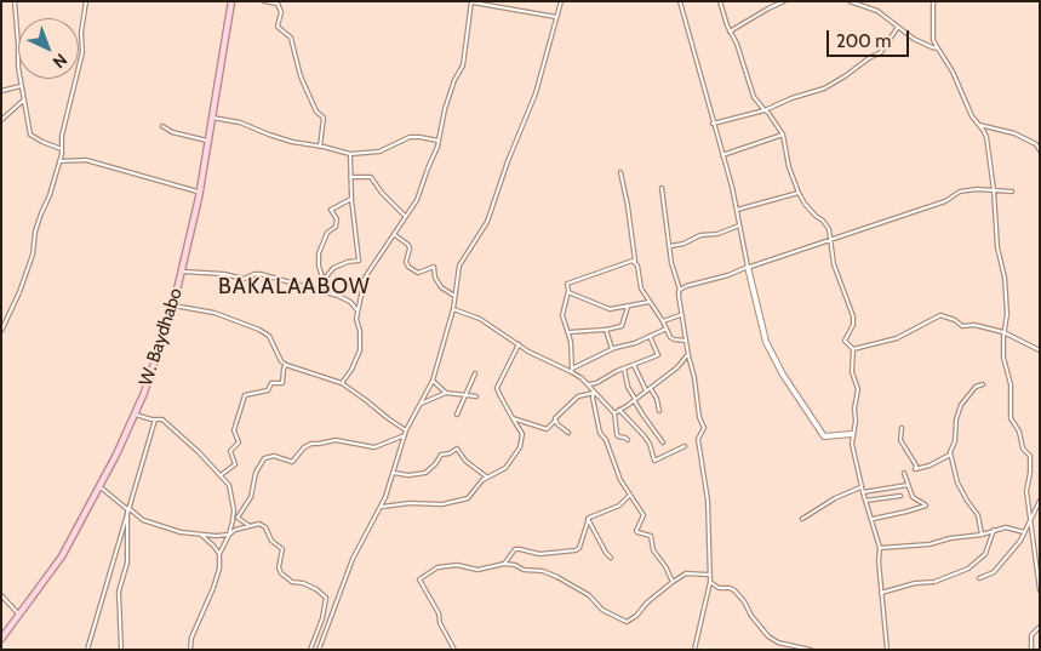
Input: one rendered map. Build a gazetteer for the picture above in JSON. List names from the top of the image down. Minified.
{"streets":{"main road":["W. Baydhabo"]},"districts":["BAKALAABOW"],"scale_bar":"200 m","north":"bottom right"}
